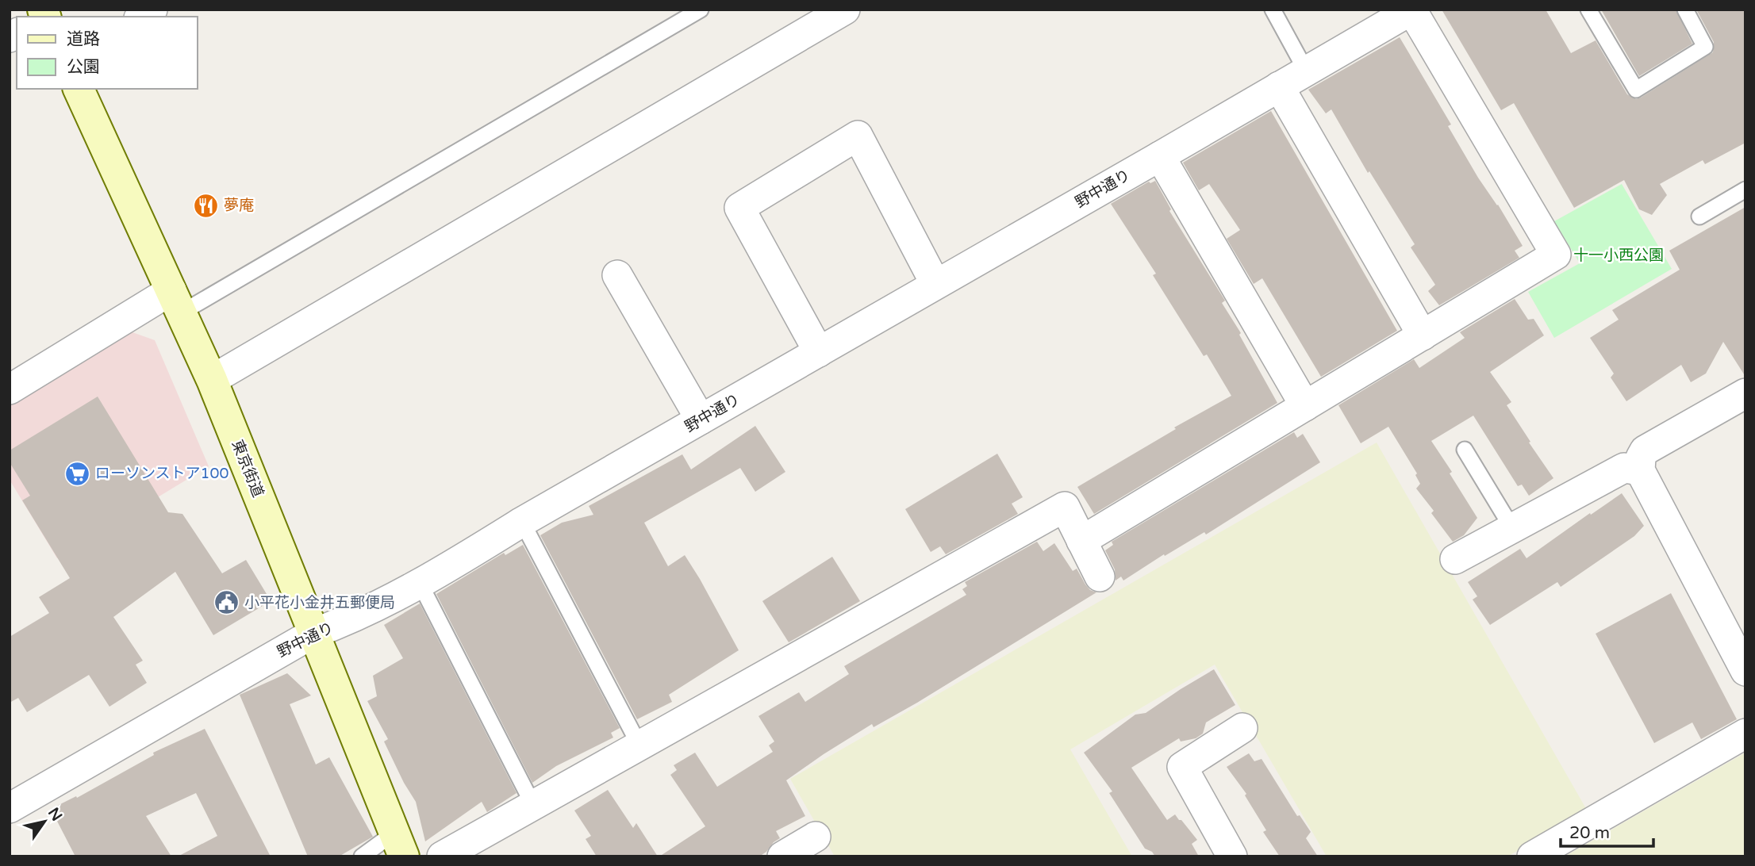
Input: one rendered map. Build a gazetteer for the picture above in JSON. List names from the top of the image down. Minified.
{"streets":{"main road":["東京街道"],"street":["野中通り"]},"crossings":[["野中通り","東京街道"]],"parks":["十一小西公園"],"places":{"restaurant":["夢庵"],"supermarket":["ローソンストア100"],"public building":["小平花小金井五郵便局"]},"legend":["道路","公園"],"scale_bar":"20 m","north":"top right"}
